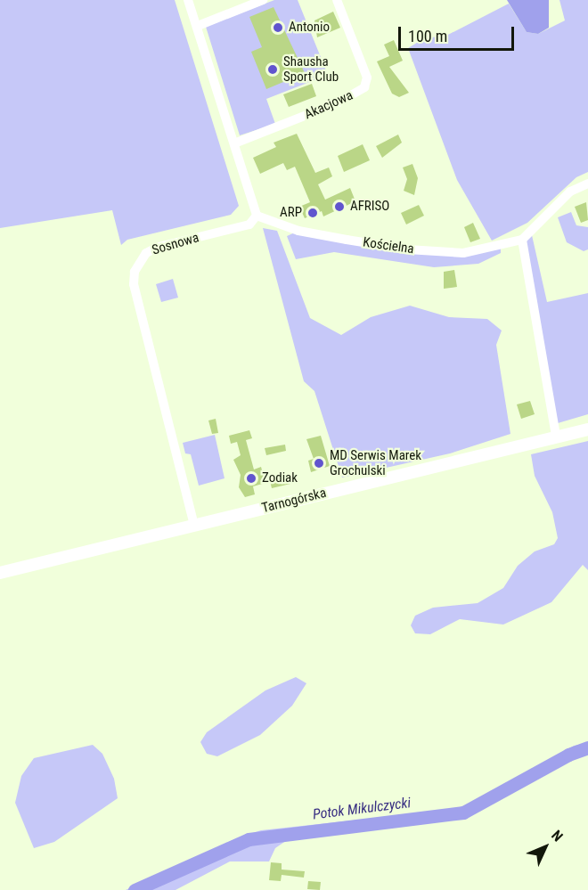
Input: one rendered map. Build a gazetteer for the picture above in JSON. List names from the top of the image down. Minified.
{"streets":{"main road":["Tarnogórska"],"street":["Akacjowa","Sosnowa","Kościelna"]},"crossings":[["Sosnowa","Kościelna"],["Sosnowa","Tarnogórska"]],"water":["Potok Mikulczycki"],"places":["Antonio","Shausha Sport Club","AFRISO","ARP","MD Serwis Marek Grochulski","Zodiak"],"scale_bar":"100 m","north":"top right"}
